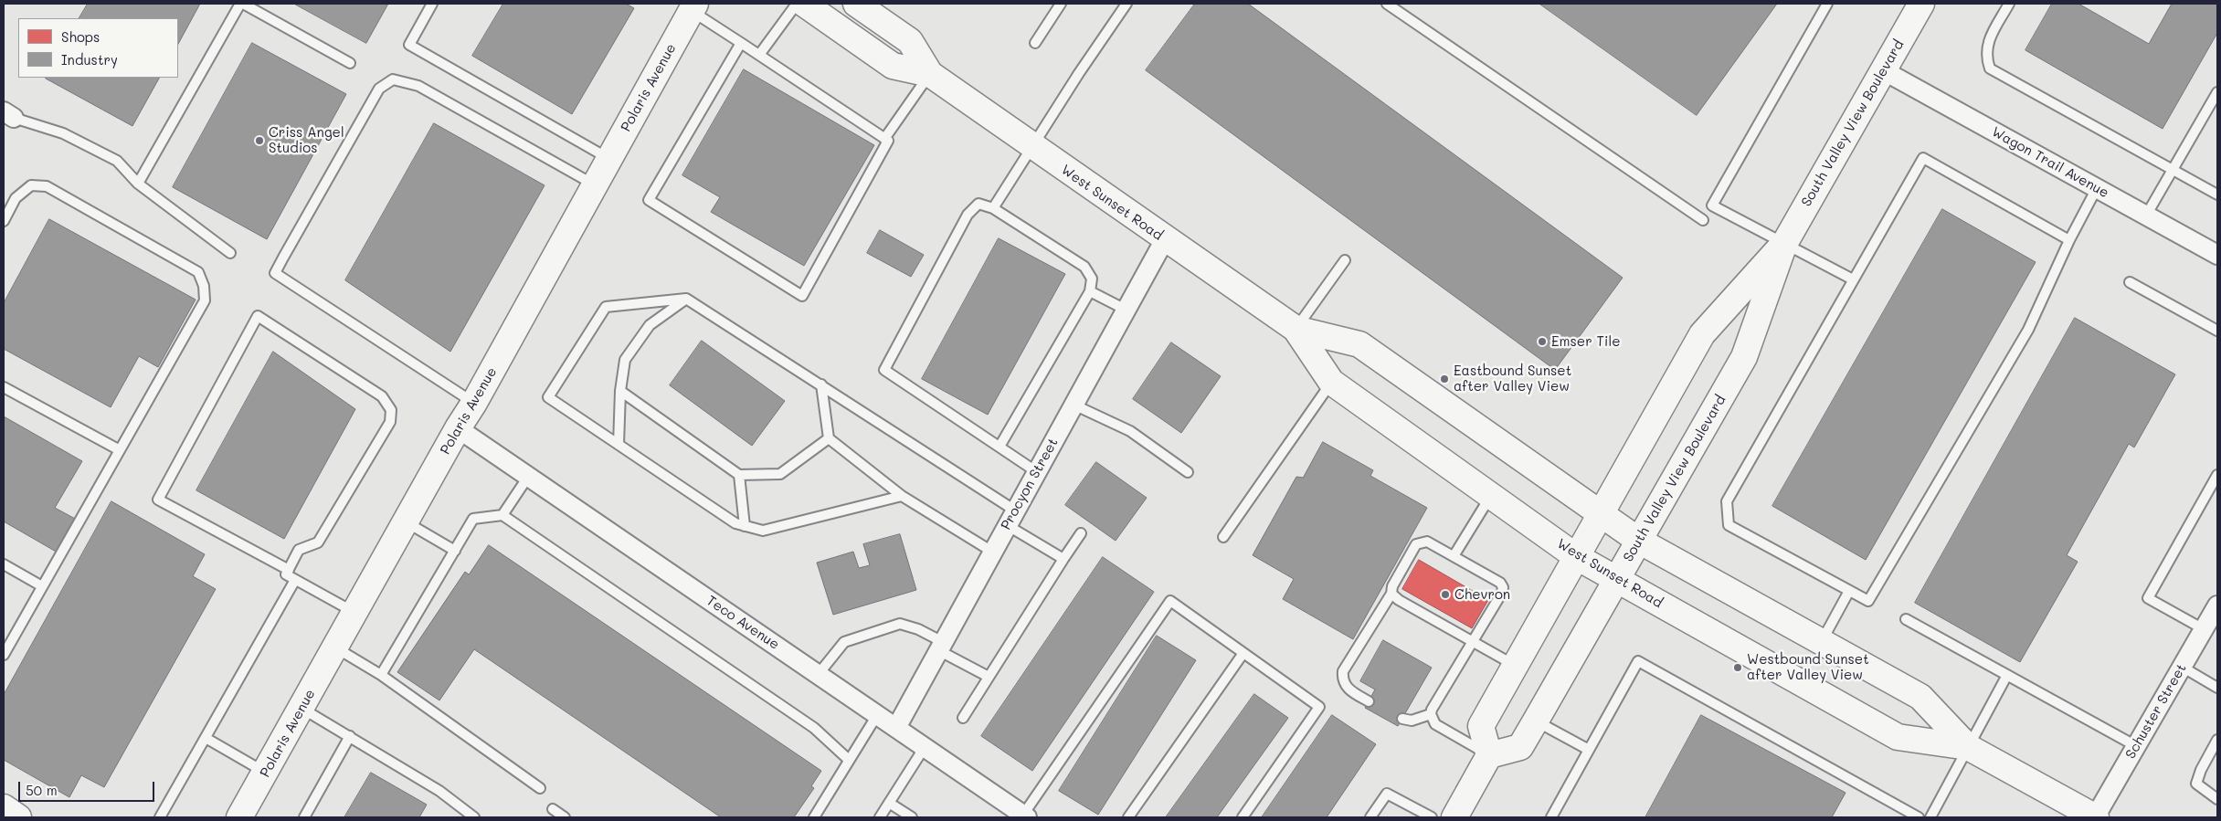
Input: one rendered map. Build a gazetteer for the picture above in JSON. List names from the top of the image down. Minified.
{"streets":{"main road":["Polaris Avenue","South Valley View Boulevard","West Sunset Road"],"street":["Wagon Trail Avenue","Procyon Street","Teco Avenue","Schuster Street"]},"crossings":[["Polaris Avenue","Teco Avenue"],["South Valley View Boulevard","Wagon Trail Avenue"],["South Valley View Boulevard","West Sunset Road"],["West Sunset Road","Procyon Street"],["West Sunset Road","Schuster Street"],["Procyon Street","Teco Avenue"]],"places":["Criss Angel Studios","Emser Tile","Eastbound Sunset after Valley View","Chevron","Westbound Sunset after Valley View"],"legend":["Shops","Industry"],"scale_bar":"50 m"}
